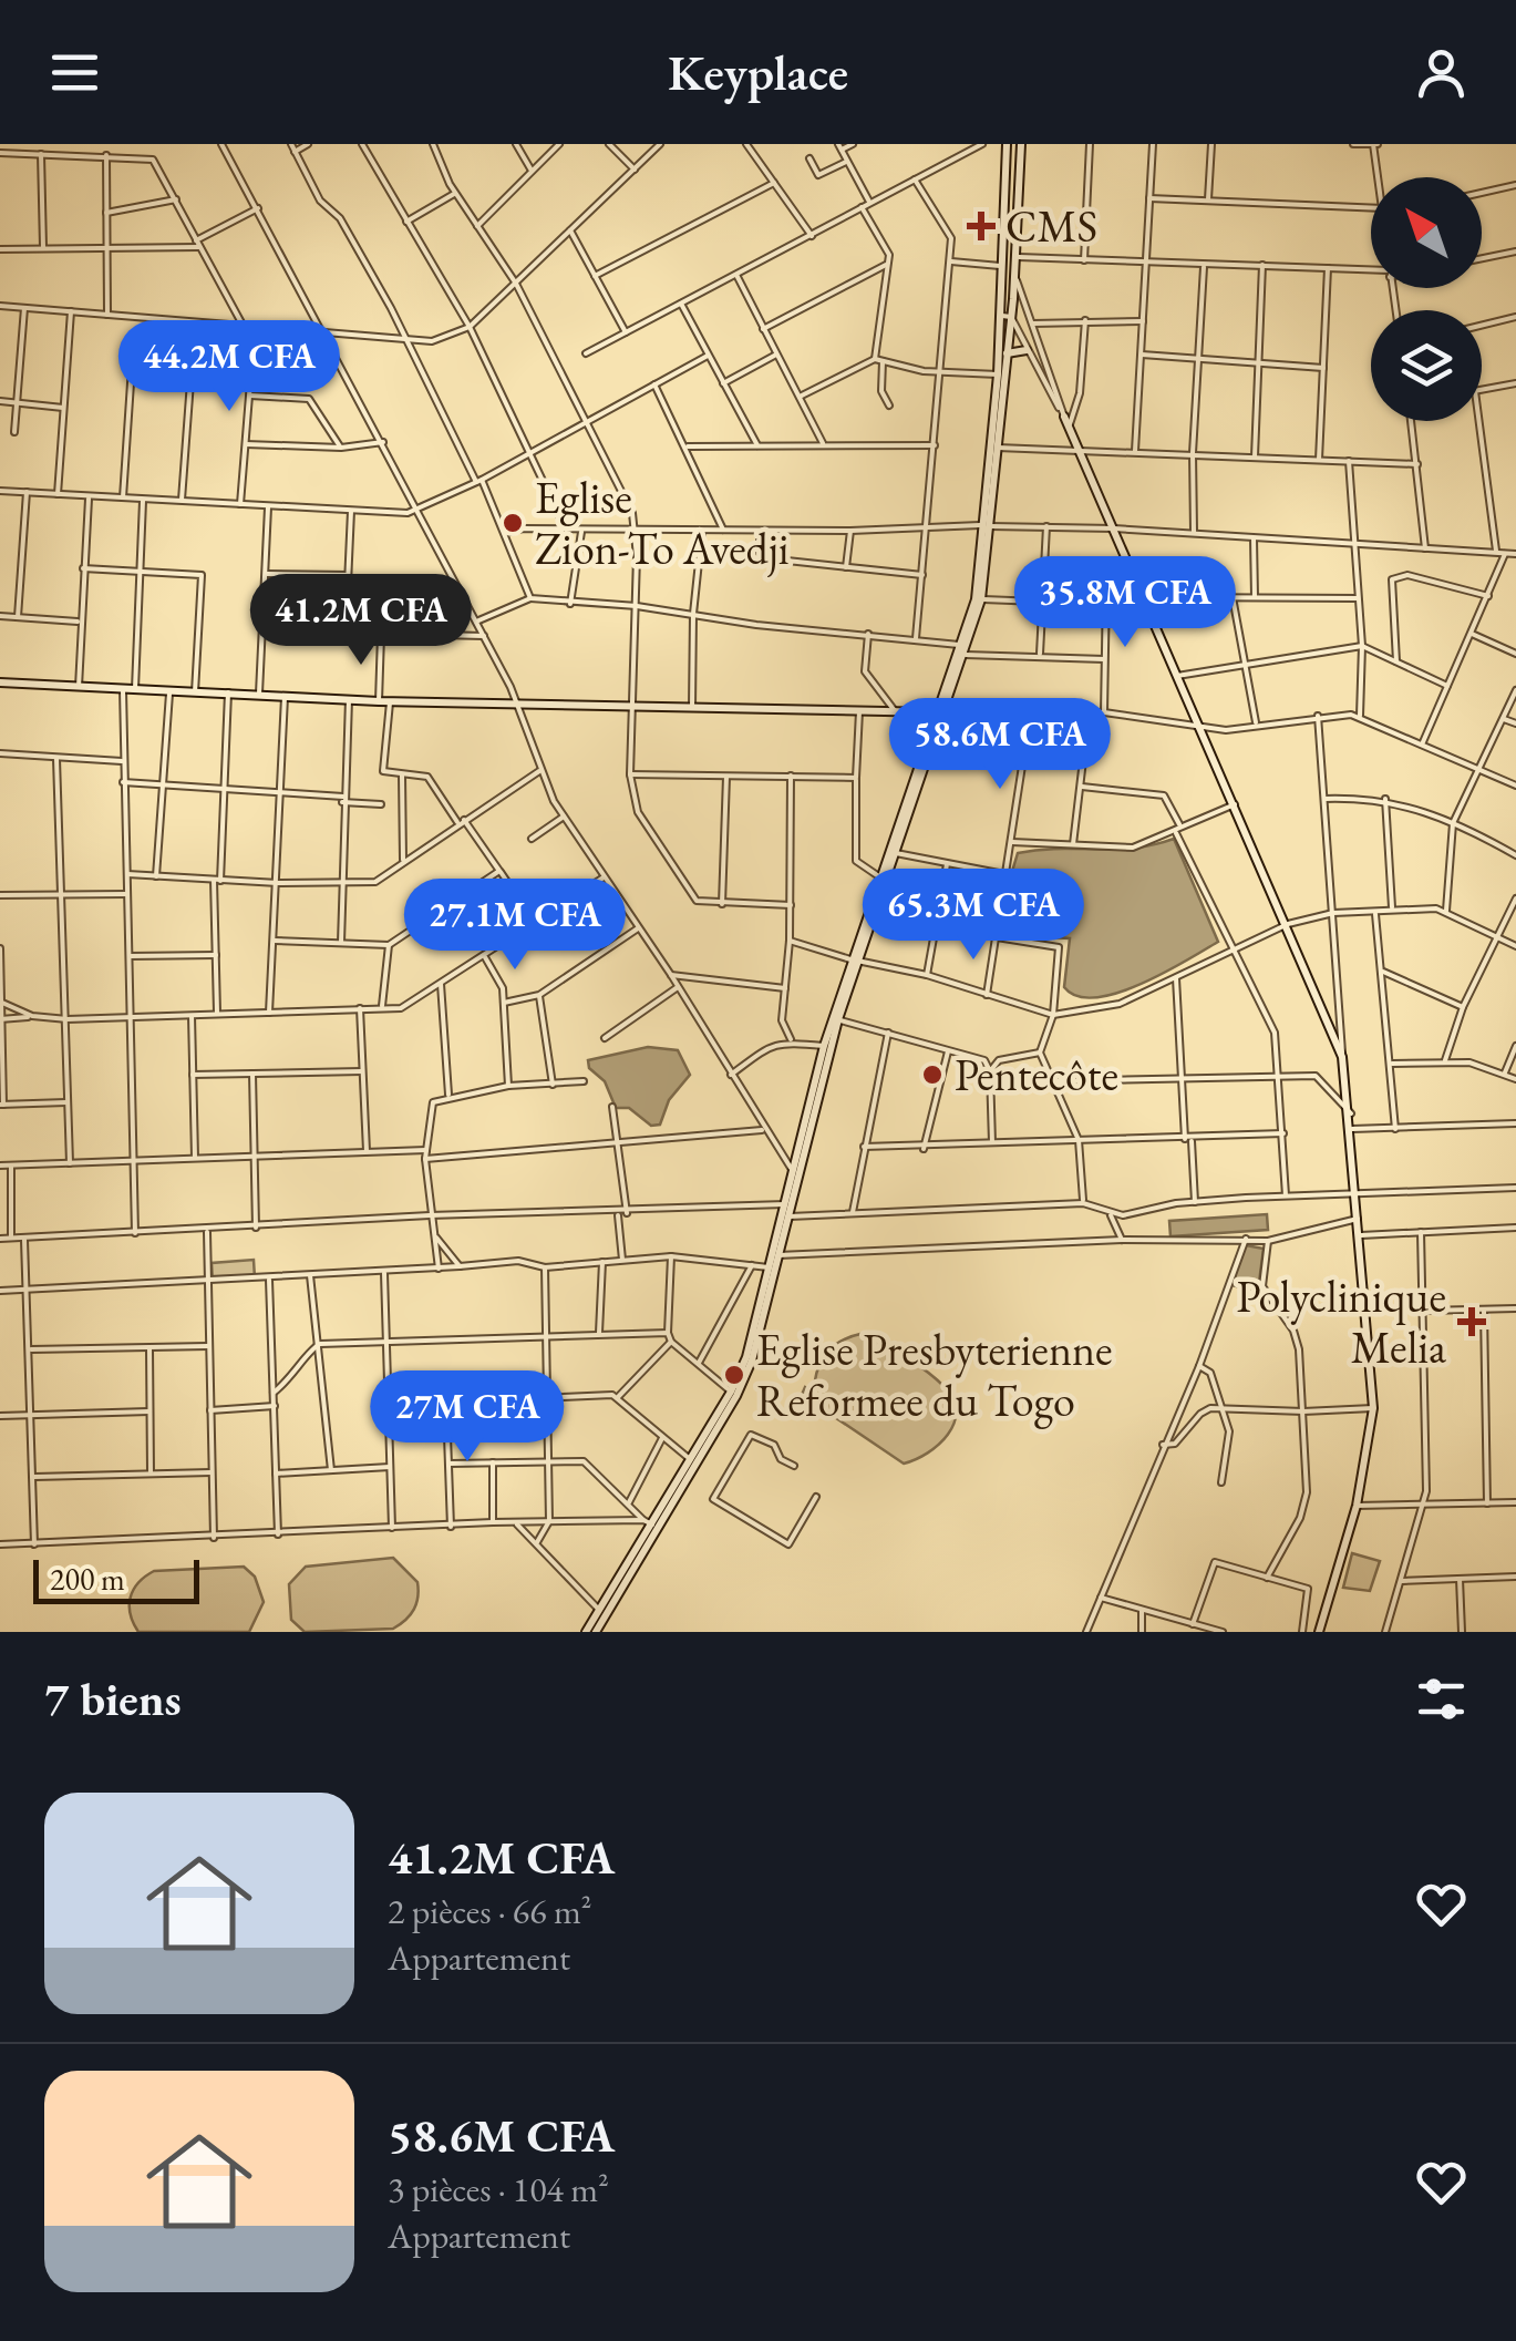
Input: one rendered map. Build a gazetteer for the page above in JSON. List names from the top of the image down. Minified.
{"places":{"health":["CMS","Polyclinique Melia"],"other":["Eglise Zion-To Avedji","Pentecôte","Eglise Presbyterienne Reformee du Togo"]},"scale_bar":"200 m","north":"top left","page":{"header":"Keyplace","price":["44.2M CFA","35.8M CFA","41.2M CFA","58.6M CFA","65.3M CFA","27.1M CFA","27M CFA"],"scale":"200 m","heading":"7 biens","list":[{"name":"41.2M CFA","note":"2 pièces · 66 m² · Appartement"},{"name":"58.6M CFA","note":"3 pièces · 104 m² · Appartement"}]}}
